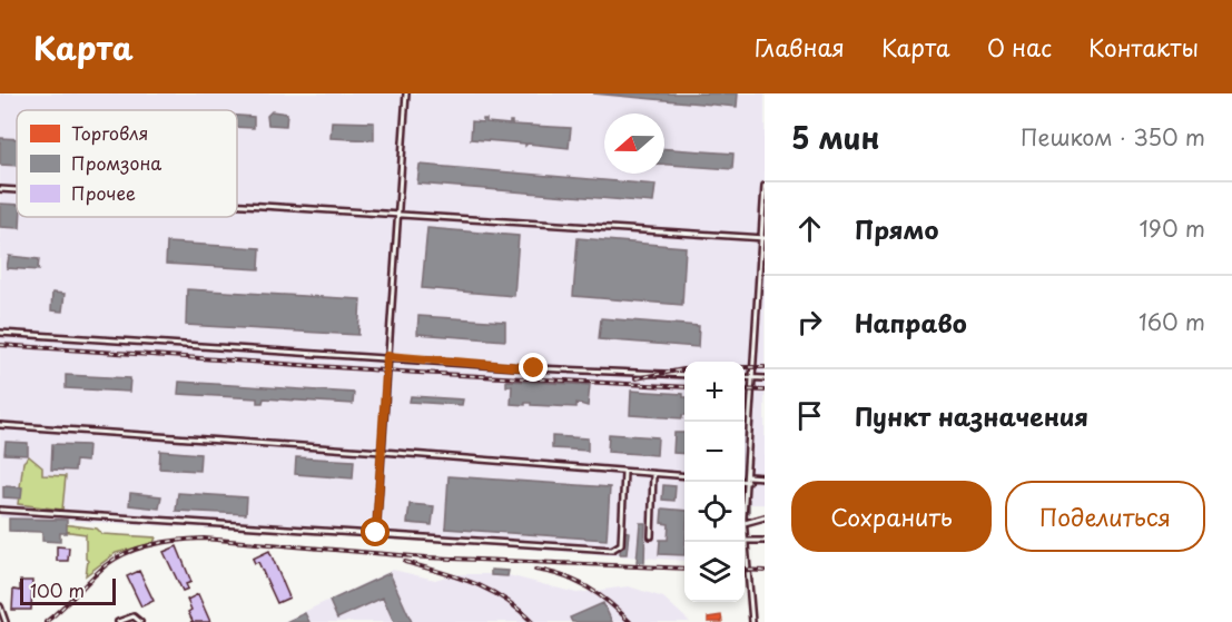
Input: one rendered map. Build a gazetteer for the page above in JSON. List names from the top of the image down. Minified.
{"legend":["Торговля","Промзона","Прочее"],"scale_bar":"100 m","north":"left","page":{"header":"Карта","nav":["Главная","Карта","О нас","Контакты"],"heading":["5 мин","Пешком · 350 m"],"list":[["Прямо","190 m"],["Направо","160 m"],"Пункт назначения"],"map_buttons":["+","−"],"buttons":["Сохранить","Поделиться"],"scale":"100 m"}}
